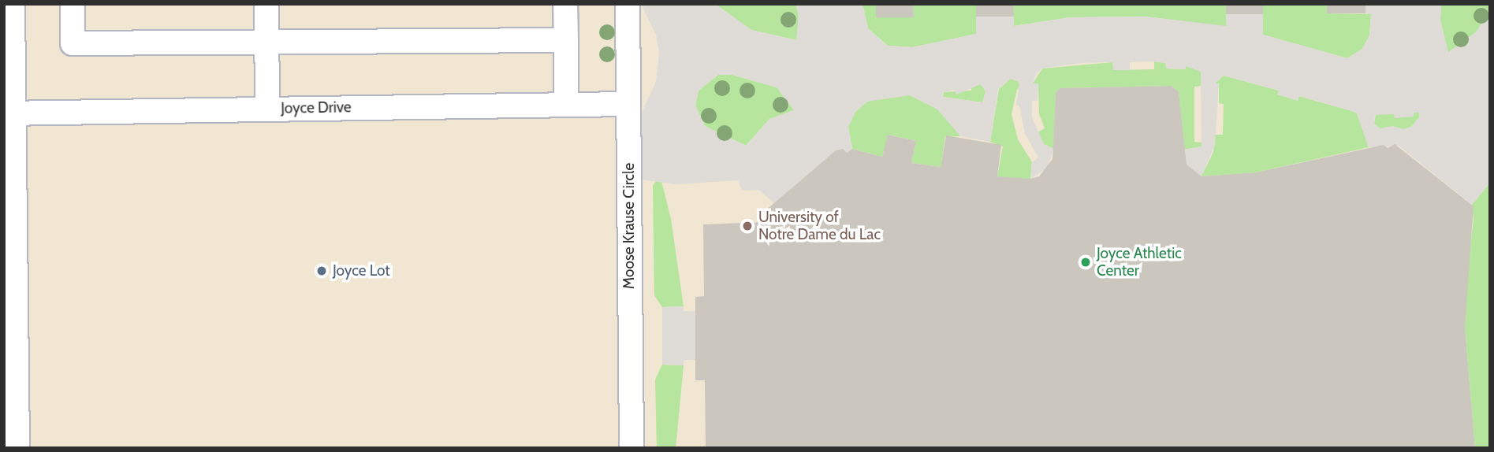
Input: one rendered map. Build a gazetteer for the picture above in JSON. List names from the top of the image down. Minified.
{"streets":{"street":["Joyce Drive","Moose Krause Circle"]},"crossings":[["Joyce Drive","Moose Krause Circle"]],"places":["University of Notre Dame du Lac","Joyce Athletic Center","Joyce Lot"]}
